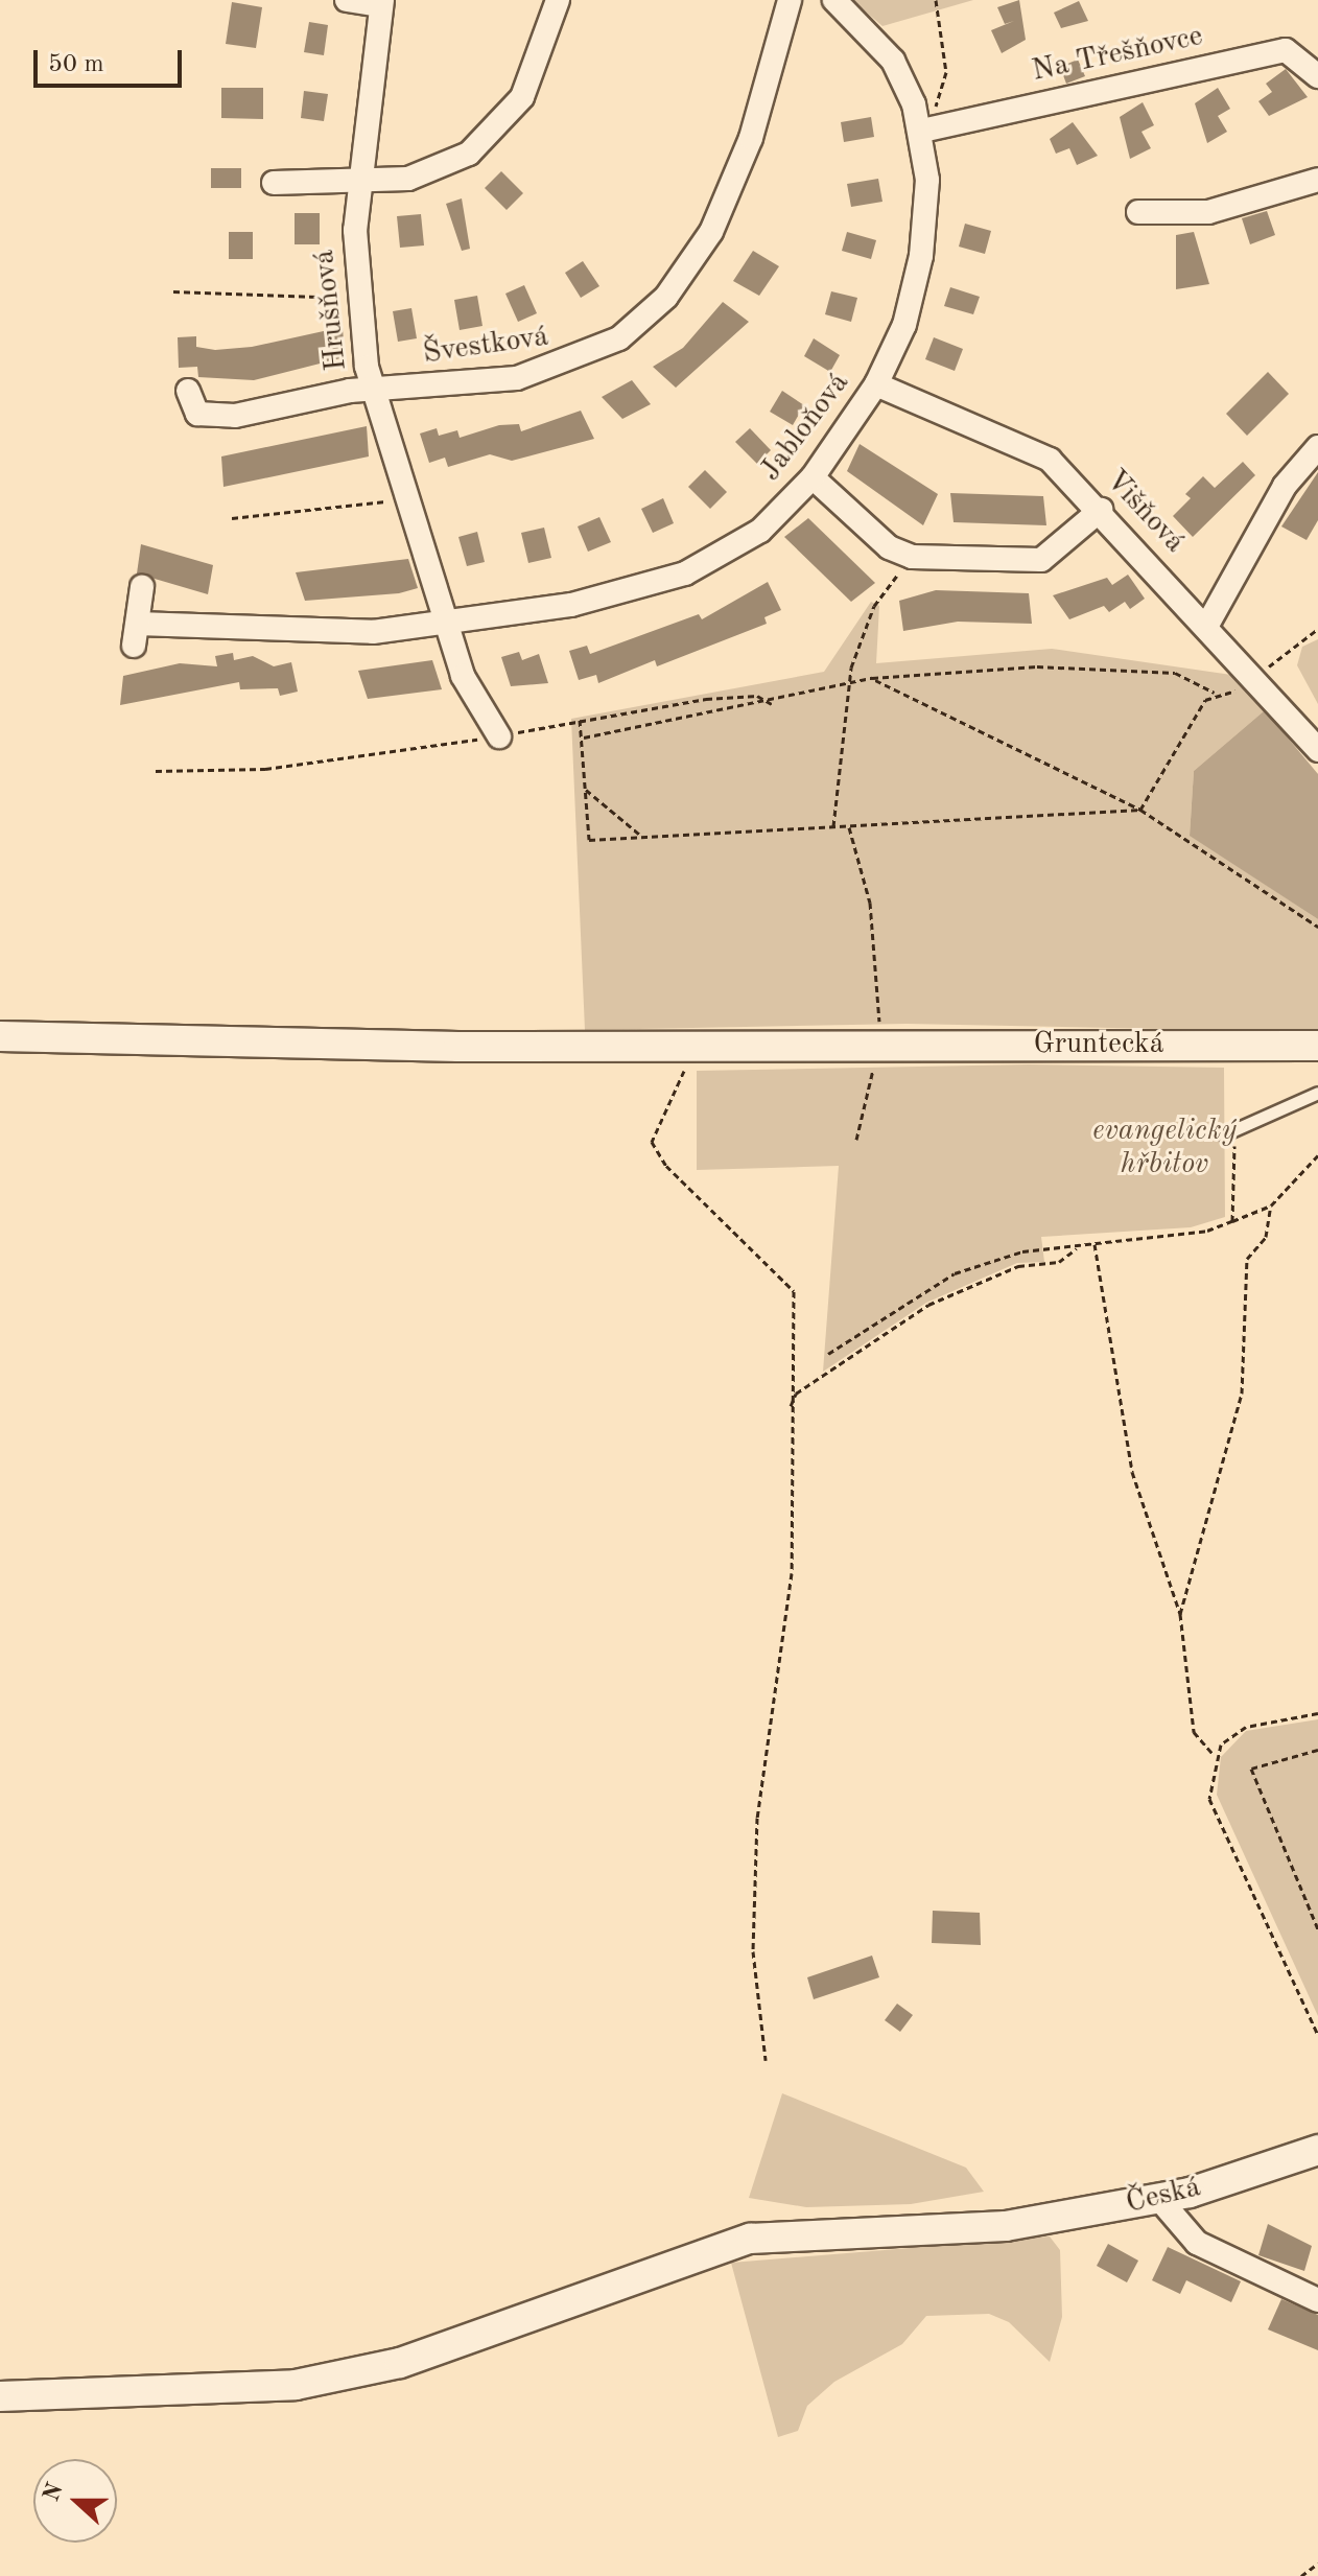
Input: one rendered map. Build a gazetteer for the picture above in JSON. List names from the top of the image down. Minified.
{"streets":{"street":["Na Třešňovce","Hrušňová","Švestková","Jabloňová","Višňová","Gruntecká","Česká"]},"crossings":[["Na Třešňovce","Jabloňová"],["Hrušňová","Švestková"],["Hrušňová","Jabloňová"],["Jabloňová","Višňová"]],"parks":["evangelický hřbitov"],"scale_bar":"50 m","north":"left"}
